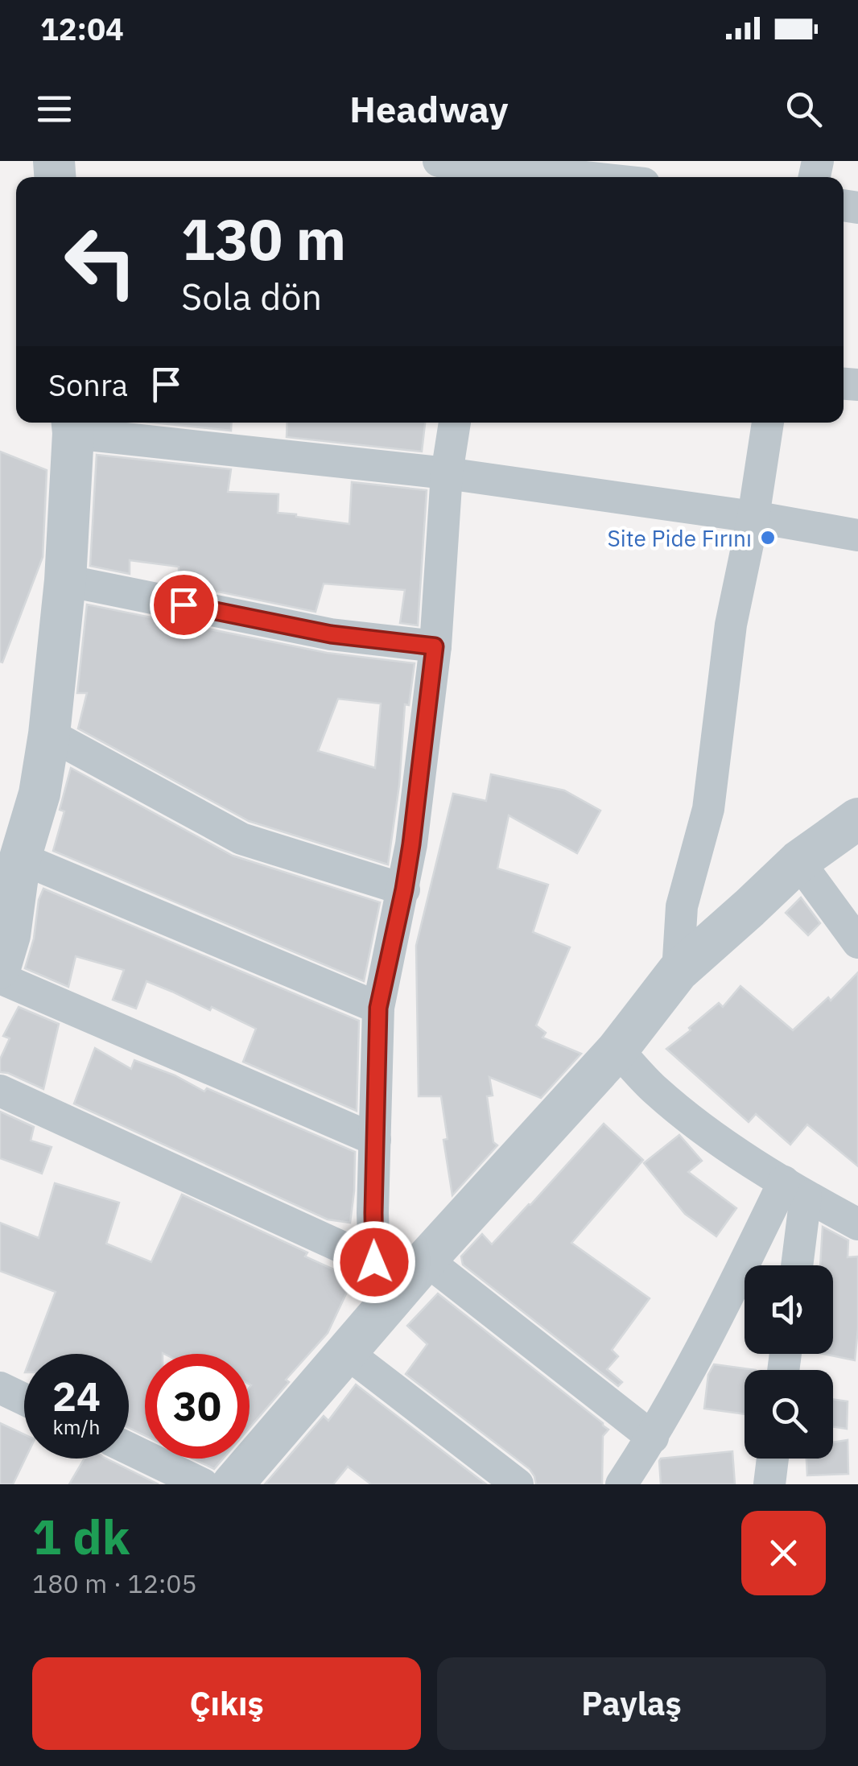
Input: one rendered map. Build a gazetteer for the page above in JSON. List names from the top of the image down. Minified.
{"places":["Site Pide Fırını"],"page":{"status":"12:04","header":"Headway","turn":["130 m","Sola dön"],"then":"Sonra","speed":"24 km/h","limit":"30","heading":["1 dk","180 m · 12:05"],"buttons":["Çıkış","Paylaş"]}}
